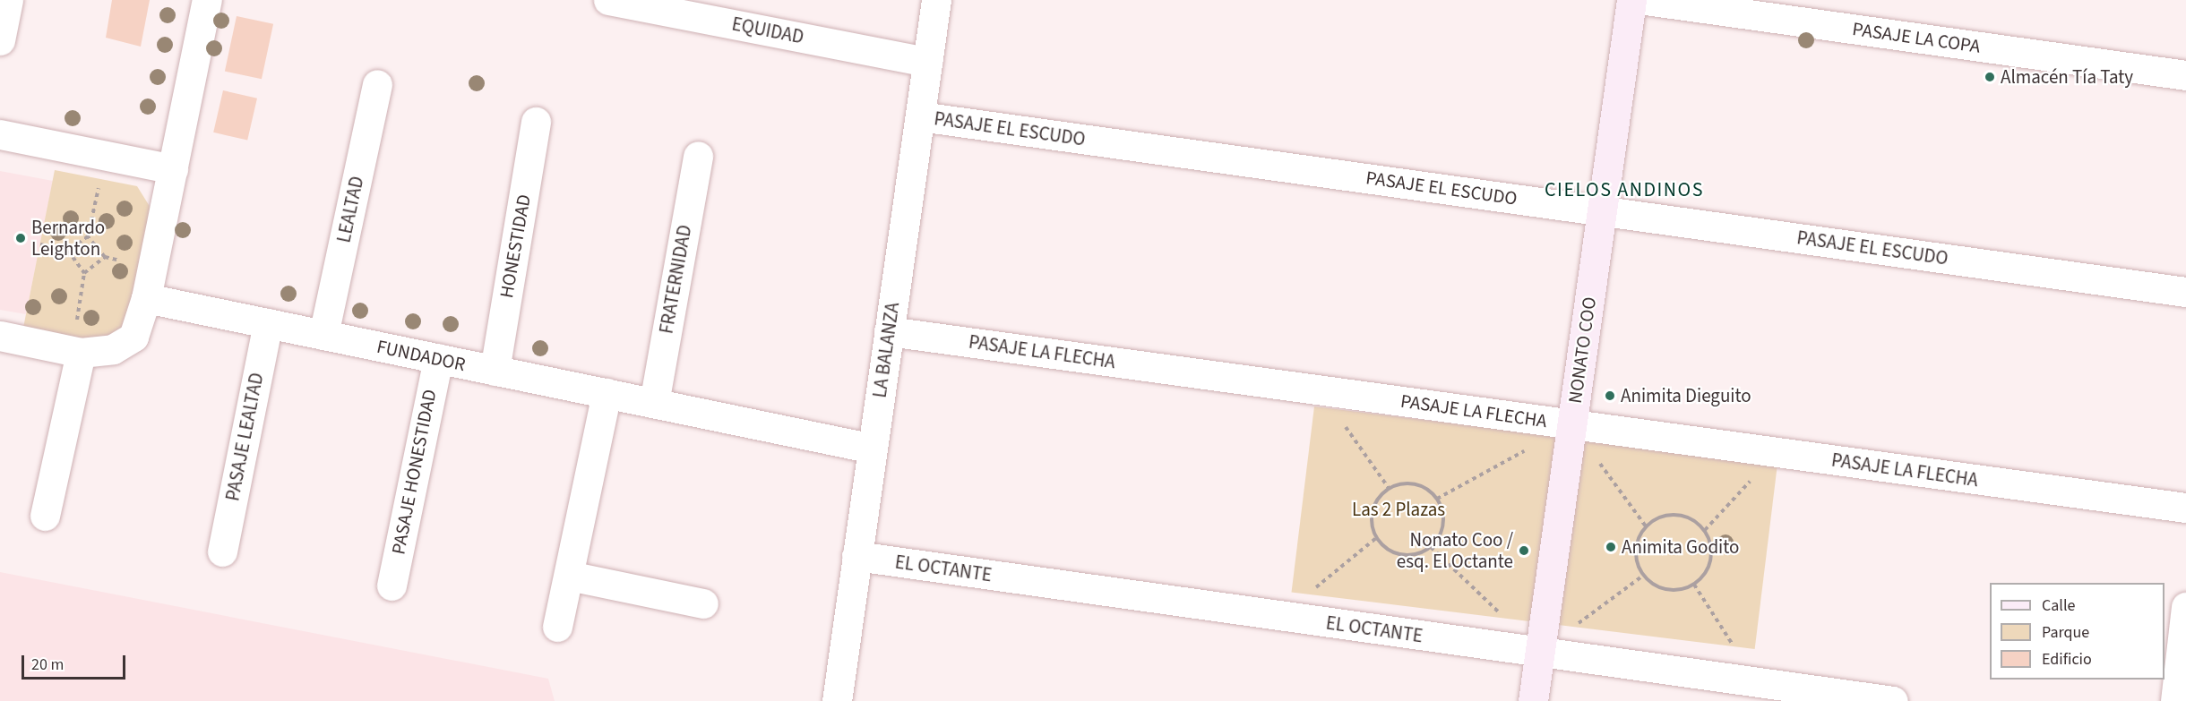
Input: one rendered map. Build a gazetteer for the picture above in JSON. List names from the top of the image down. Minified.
{"streets":{"main road":["NONATO COO"],"street":["EQUIDAD","PASAJE LA COPA","PASAJE EL ESCUDO","LEALTAD","HONESTIDAD","FRATERNIDAD","LA BALANZA","PASAJE LA FLECHA","FUNDADOR","PASAJE LEALTAD","PASAJE HONESTIDAD","EL OCTANTE"]},"crossings":[["EQUIDAD","LA BALANZA"],["PASAJE EL ESCUDO","LA BALANZA"],["PASAJE EL ESCUDO","NONATO COO"],["LEALTAD","FUNDADOR"],["HONESTIDAD","FUNDADOR"],["FRATERNIDAD","FUNDADOR"],["LA BALANZA","PASAJE LA FLECHA"],["LA BALANZA","FUNDADOR"],["LA BALANZA","EL OCTANTE"],["NONATO COO","PASAJE LA FLECHA"],["NONATO COO","EL OCTANTE"],["FUNDADOR","PASAJE LEALTAD"],["FUNDADOR","PASAJE HONESTIDAD"]],"districts":["CIELOS ANDINOS"],"parks":["Las 2 Plazas"],"places":["Almacén Tía Taty","Bernardo Leighton","Animita Dieguito","Animita Godito","Nonato Coo / esq. El Octante"],"legend":["Calle","Parque","Edificio"],"scale_bar":"20 m"}
